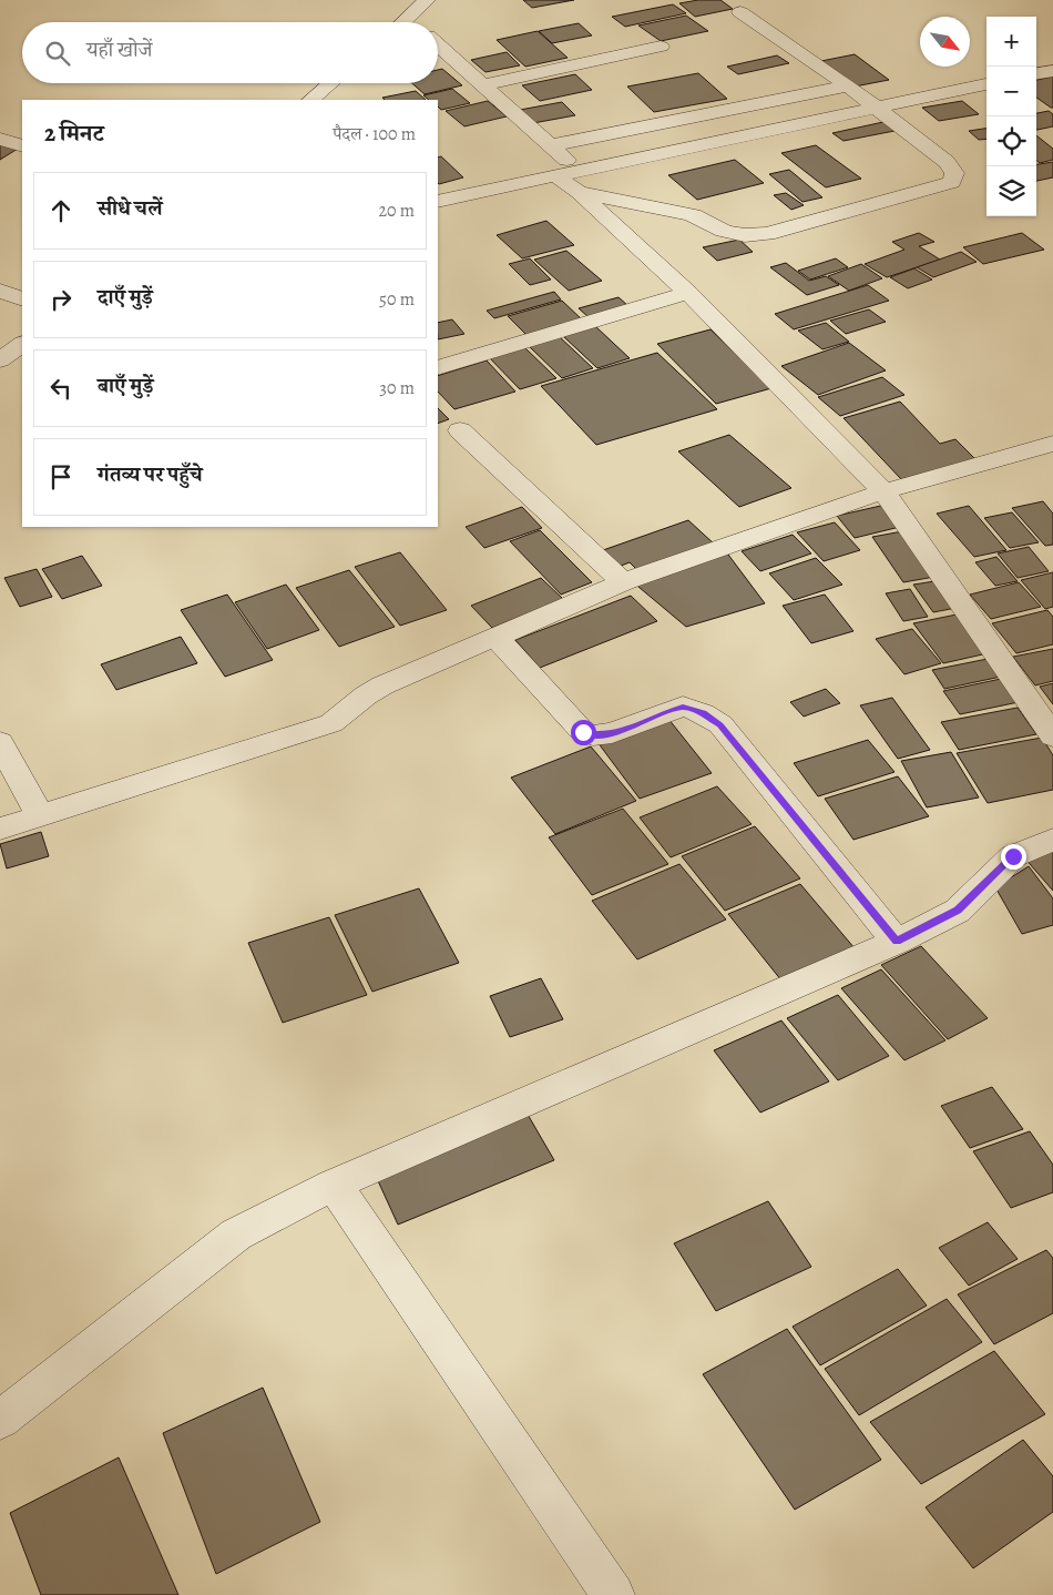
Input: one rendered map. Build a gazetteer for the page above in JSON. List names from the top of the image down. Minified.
{"north":"bottom right","page":{"map_buttons":["+","−"],"search":"यहाँ खोजें","heading":["2 मिनट","पैदल · 100 m"],"list":[["सीधे चलें","20 m"],["दाएँ मुड़ें","50 m"],["बाएँ मुड़ें","30 m"],"गंतव्य पर पहुँचे"]}}
